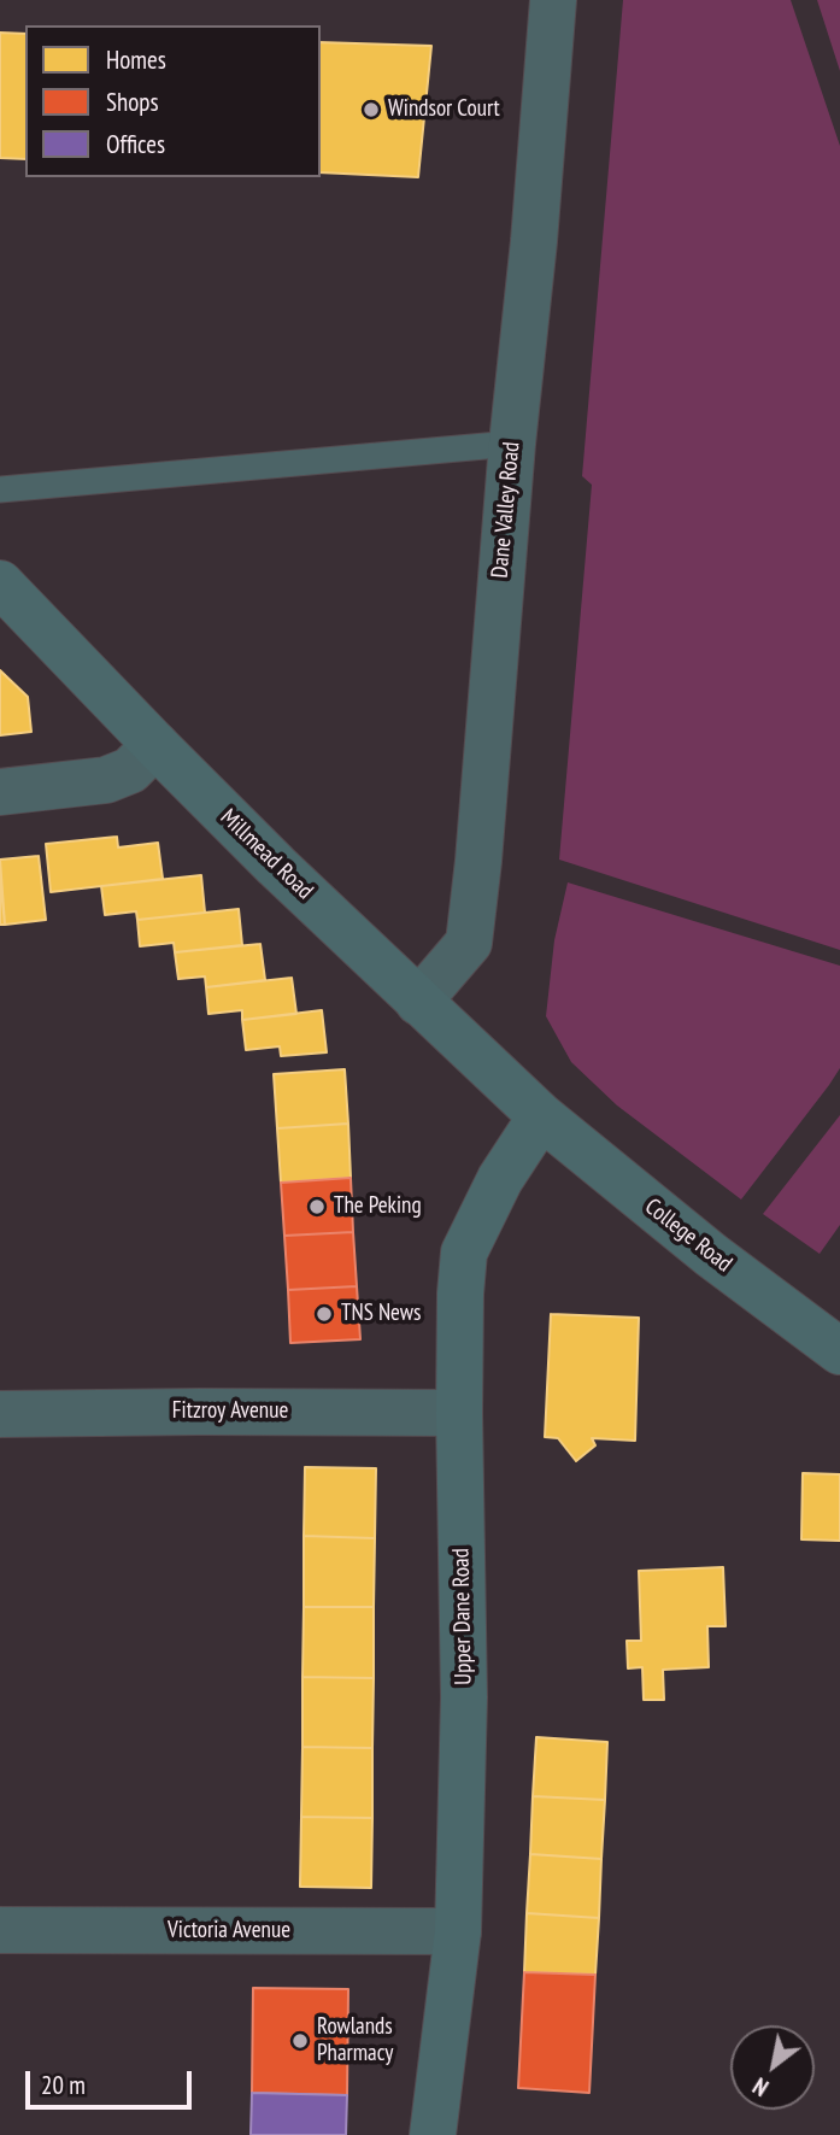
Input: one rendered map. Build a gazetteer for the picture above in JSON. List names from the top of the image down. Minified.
{"streets":{"main road":["Millmead Road","College Road","Upper Dane Road"],"street":["Dane Valley Road","Fitzroy Avenue","Victoria Avenue"]},"crossings":[["Dane Valley Road","Millmead Road"],["Millmead Road","College Road"],["Millmead Road","Upper Dane Road"],["College Road","Upper Dane Road"],["Fitzroy Avenue","Upper Dane Road"],["Upper Dane Road","Victoria Avenue"]],"places":["Windsor Court","The Peking","TNS News","Rowlands Pharmacy"],"legend":["Homes","Shops","Offices"],"scale_bar":"20 m","north":"bottom left"}
